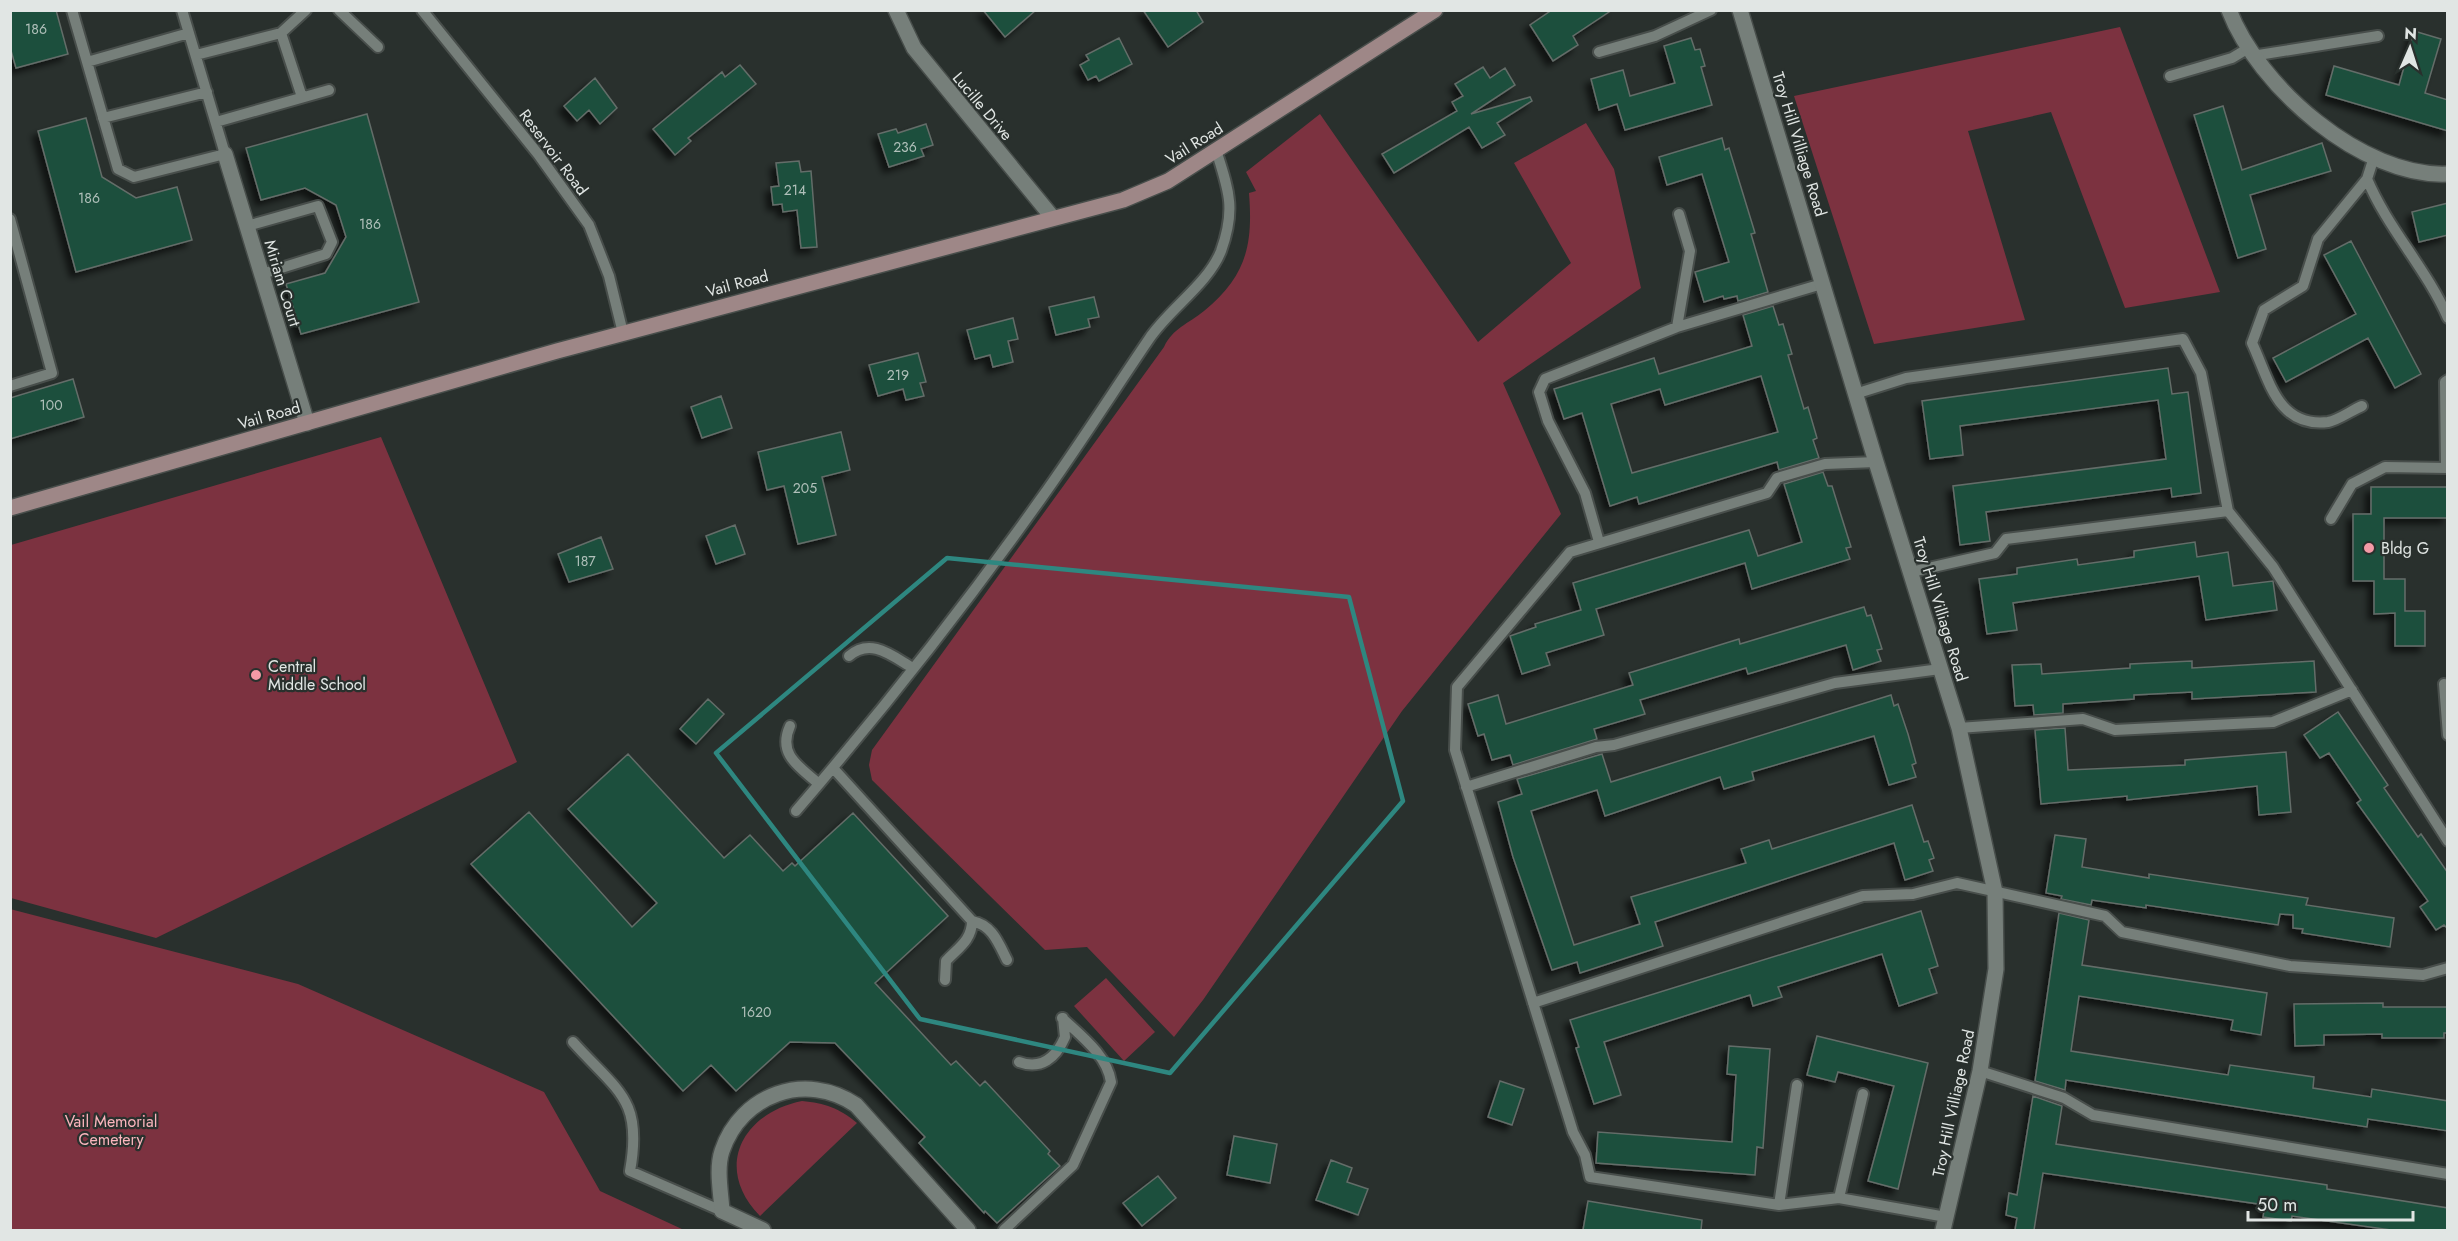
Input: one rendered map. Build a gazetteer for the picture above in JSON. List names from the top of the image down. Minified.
{"streets":{"street":["Lucille Drive","Vail Road","Troy Hill Villiage Road","Miriam Court"],"lane":["Reservoir Road"]},"crossings":[["Lucille Drive","Vail Road"],["Vail Road","Reservoir Road"],["Vail Road","Miriam Court"]],"parks":["Vail Memorial Cemetery"],"places":["Bldg G","Central Middle School"],"house_numbers":["186","236","214","186","186","219","100","205","187","1620"],"scale_bar":"50 m","north":"top"}
